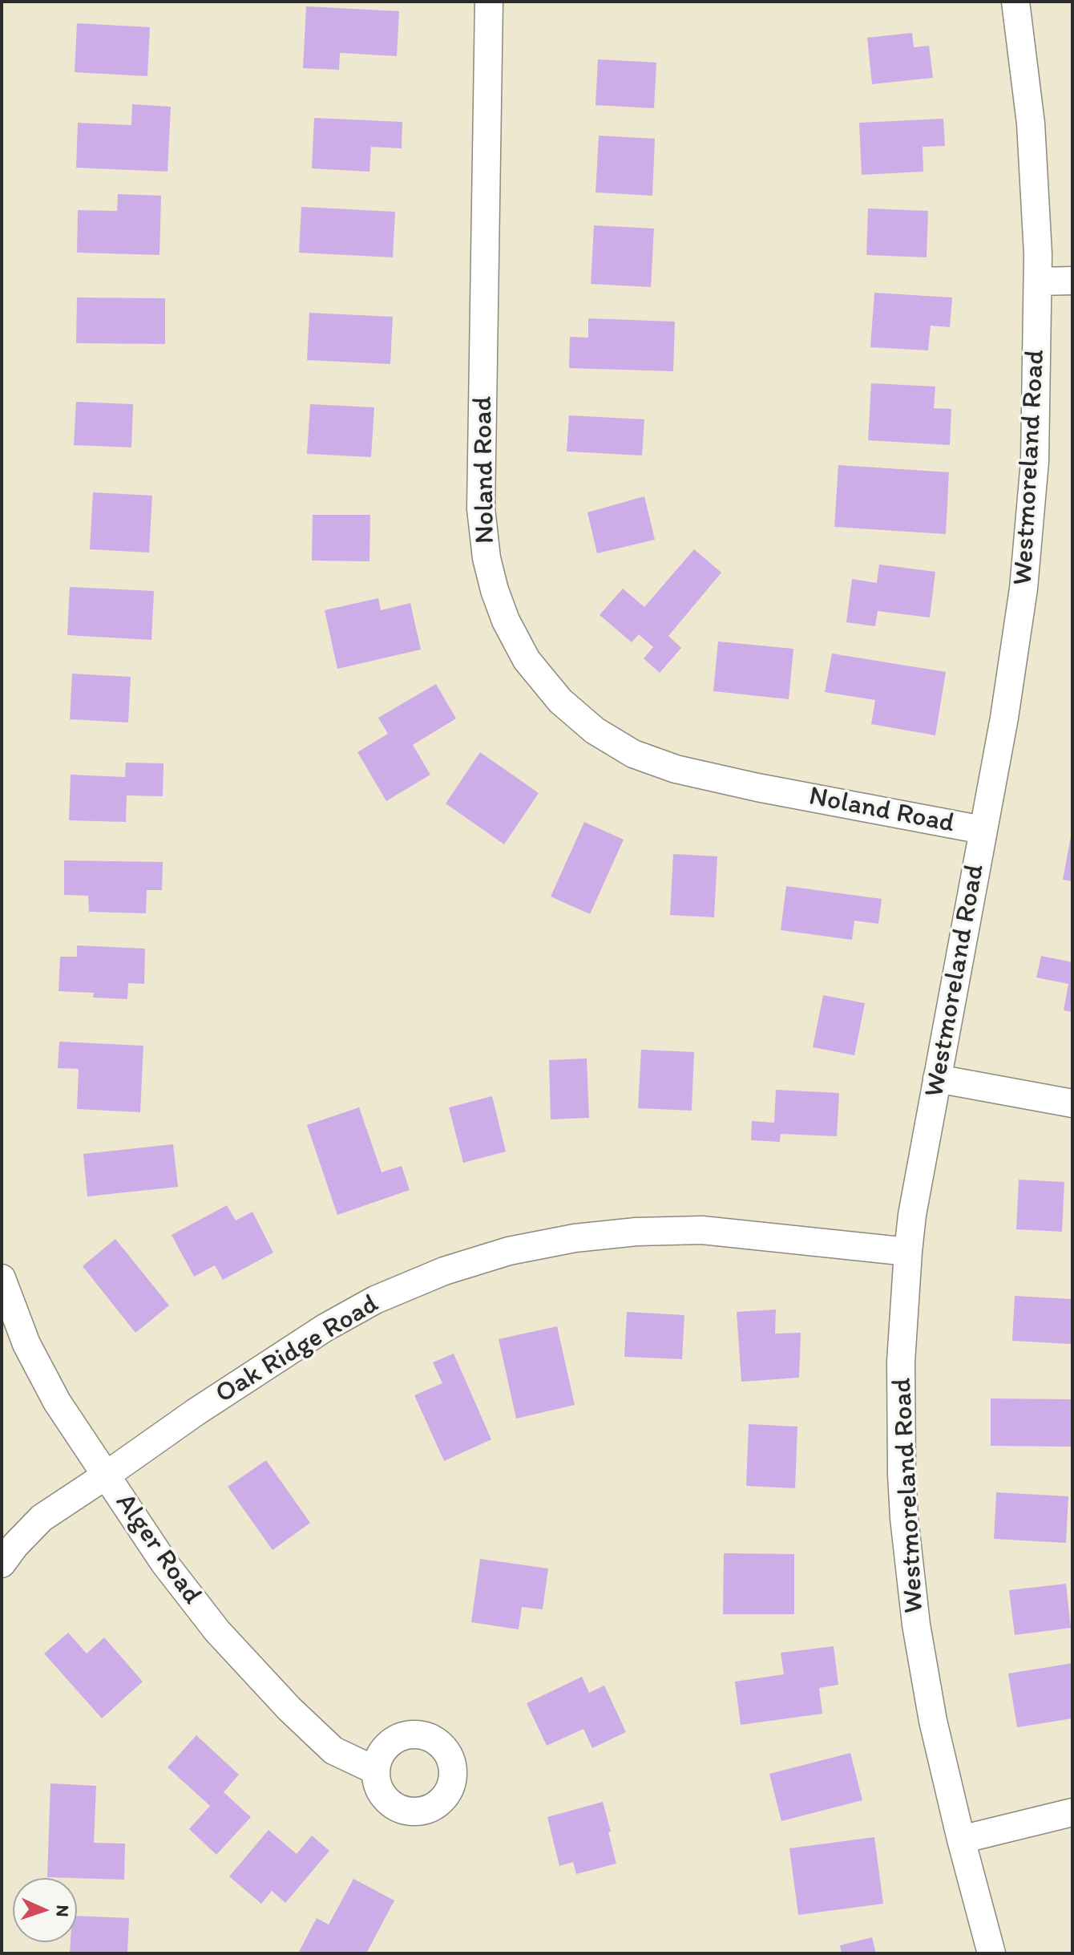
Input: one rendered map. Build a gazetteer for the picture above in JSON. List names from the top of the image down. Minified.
{"streets":{"street":["Westmoreland Road","Noland Road","Oak Ridge Road","Alger Road"]},"crossings":[["Westmoreland Road","Noland Road"],["Westmoreland Road","Oak Ridge Road"],["Oak Ridge Road","Alger Road"]],"north":"right"}
